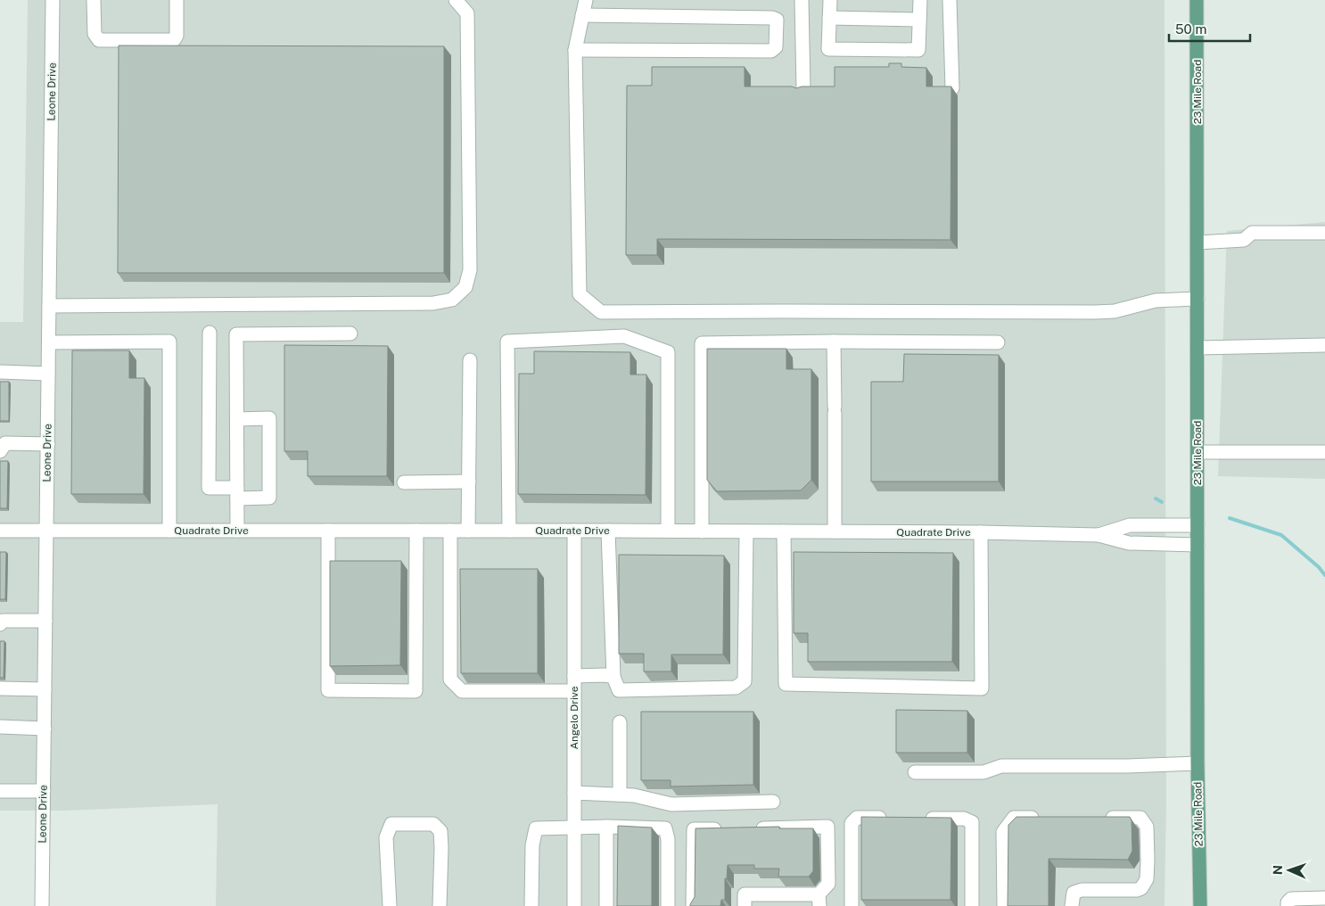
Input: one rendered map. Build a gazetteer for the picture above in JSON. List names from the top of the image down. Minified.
{"streets":{"main road":["23 Mile Road"],"street":["Leone Drive","Quadrate Drive","Angelo Drive"]},"crossings":[["Leone Drive","Quadrate Drive"],["23 Mile Road","Quadrate Drive"],["Quadrate Drive","Angelo Drive"]],"scale_bar":"50 m","north":"left"}
